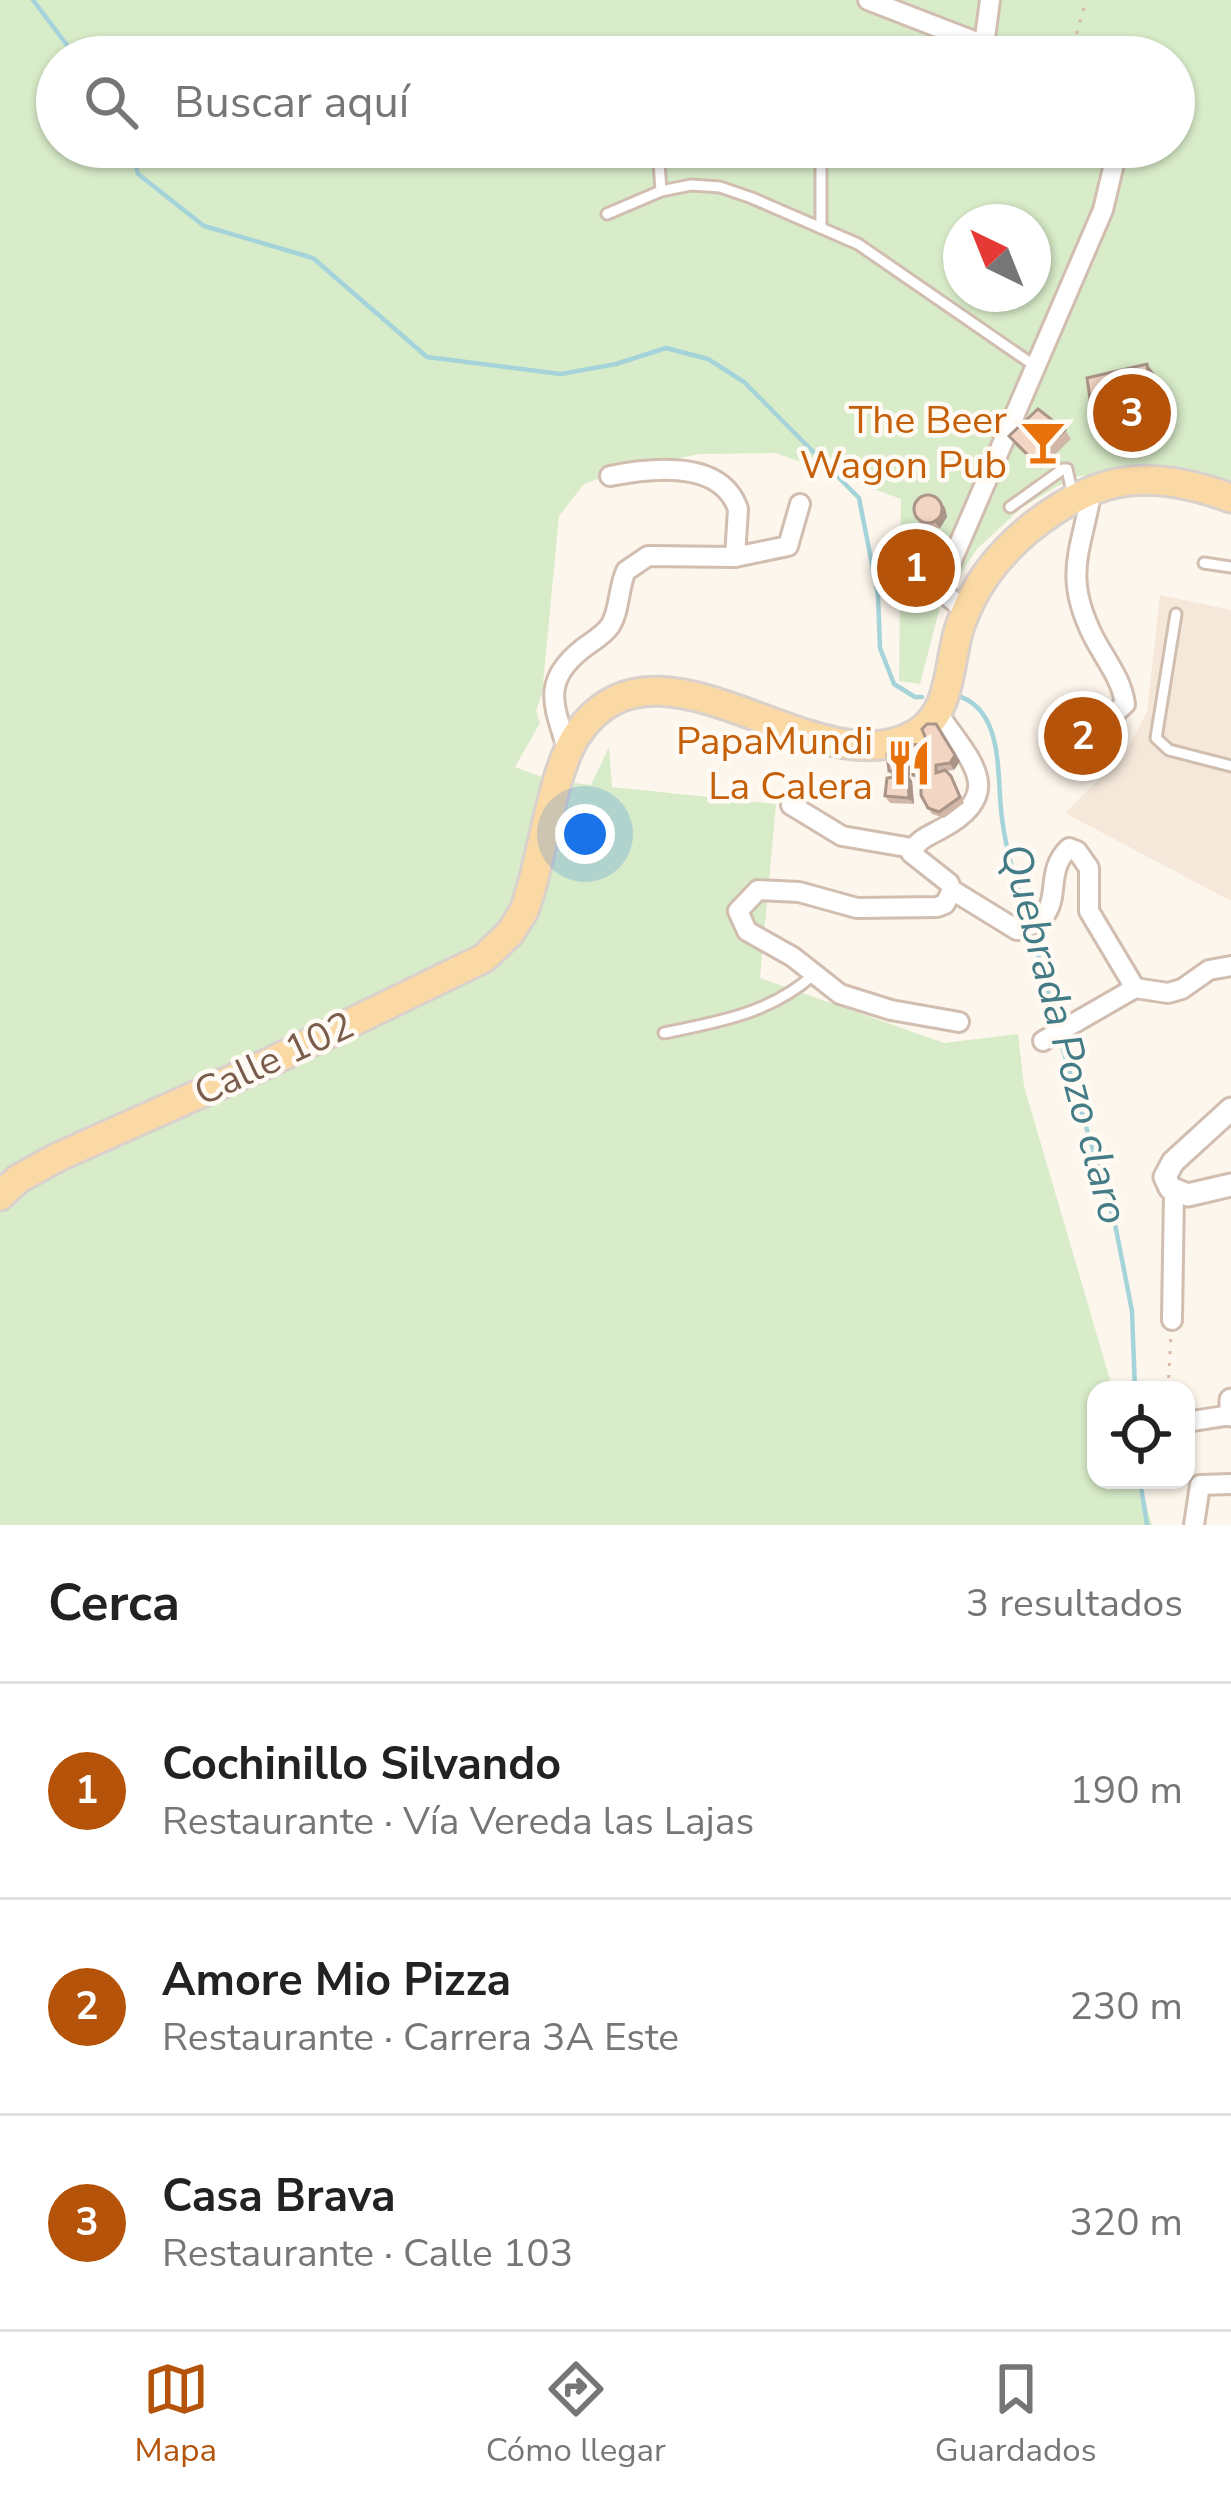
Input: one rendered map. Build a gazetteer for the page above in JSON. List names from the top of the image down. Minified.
{"streets":{"main road":["Calle 102"]},"water":["Quebrada Pozo claro"],"places":{"bar":["The Beer Wagon Pub"],"restaurant":["PapaMundi La Calera"]},"north":"top left","page":{"search":"Buscar aquí","pins":["3","1","2"],"heading":["Cerca","3 resultados"],"list":[{"mark":"1","name":"Cochinillo Silvando","note":"Restaurante · Vía Vereda las Lajas","value":"190 m"},{"mark":"2","name":"Amore Mio Pizza","note":"Restaurante · Carrera 3A Este","value":"230 m"},{"mark":"3","name":"Casa Brava","note":"Restaurante · Calle 103","value":"320 m"}],"nav":["Mapa","Cómo llegar","Guardados"]}}
